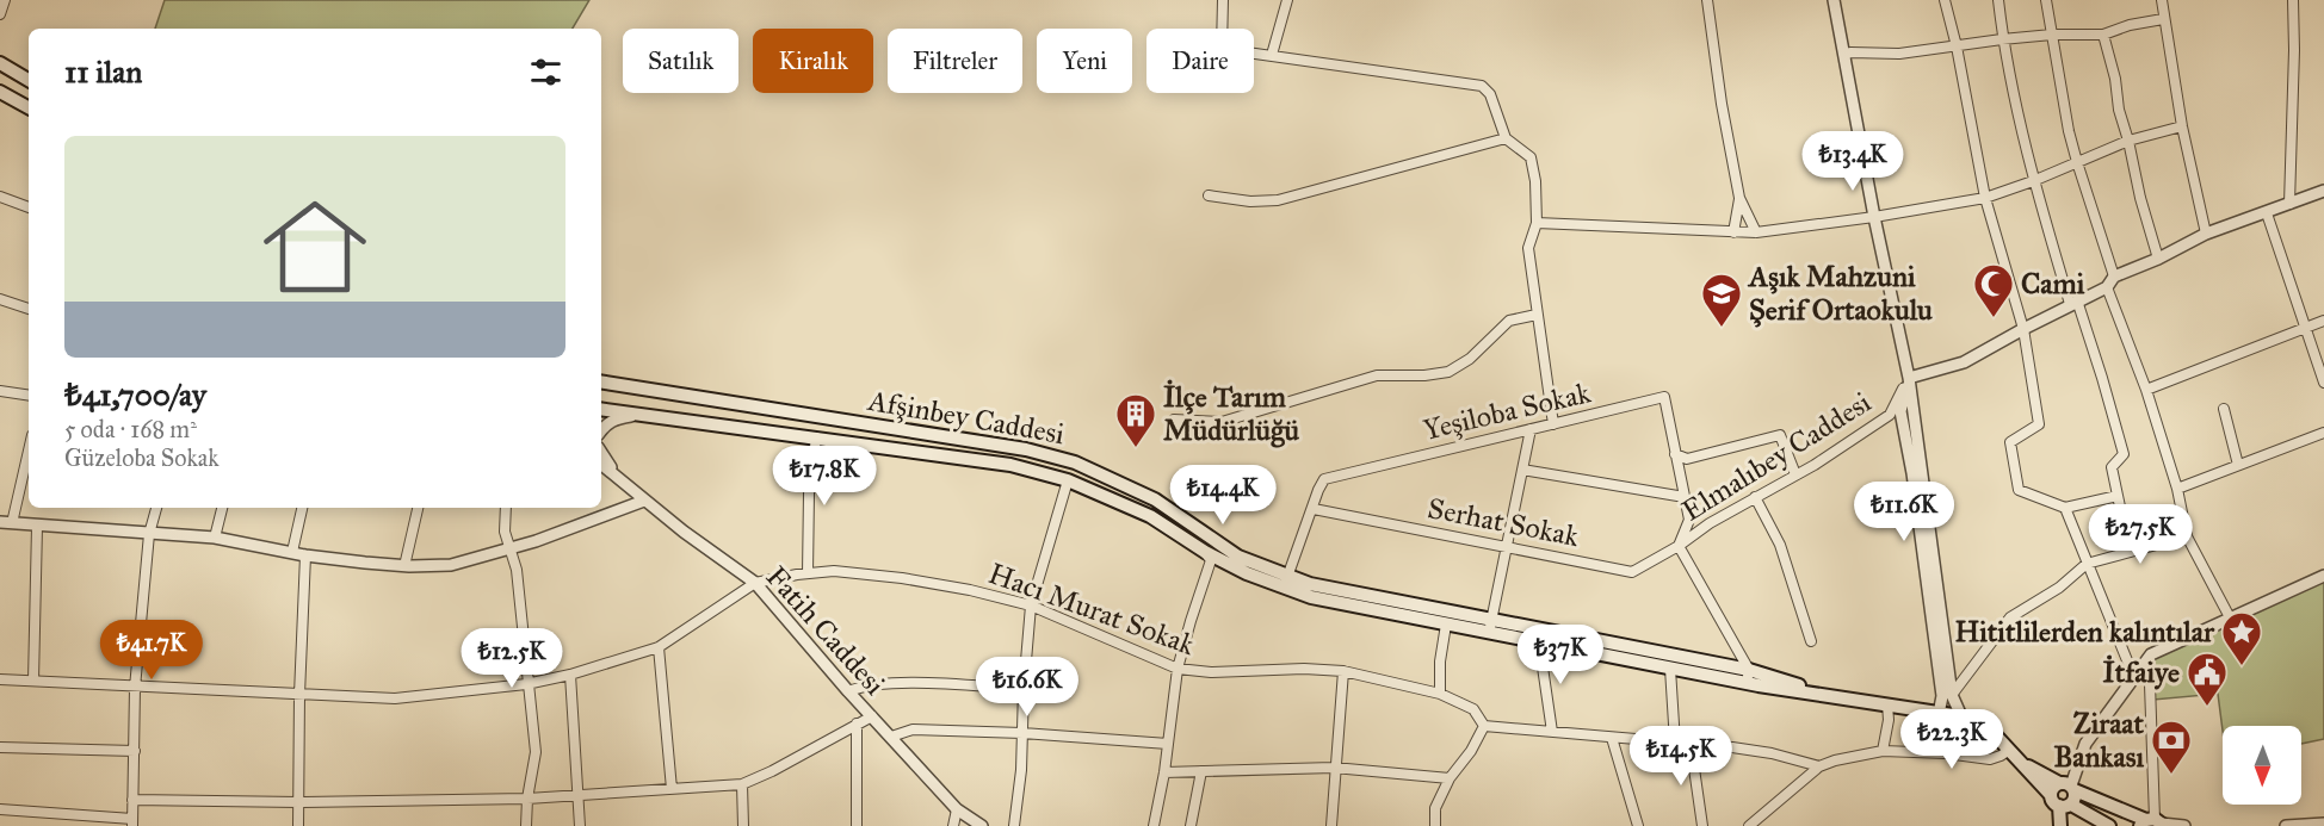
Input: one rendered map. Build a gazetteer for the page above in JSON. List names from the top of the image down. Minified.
{"streets":{"main road":["Afşinbey Caddesi"],"street":["Yeşiloba Sokak","Elmalıbey Caddesi","Serhat Sokak","Hacı Murat Sokak","Fatih Caddesi"]},"crossings":[["Yeşiloba Sokak","Afşinbey Caddesi"],["Yeşiloba Sokak","Serhat Sokak"],["Afşinbey Caddesi","Elmalıbey Caddesi"],["Elmalıbey Caddesi","Serhat Sokak"],["Hacı Murat Sokak","Fatih Caddesi"]],"places":{"mosque":["Cami"],"school or university":["Aşık Mahzuni Şerif Ortaokulu"],"building":["İlçe Tarım Müdürlüğü"],"place":["Hititlilerden kalıntılar"],"public building":["İtfaiye"],"bank":["Ziraat Bankası"]},"north":"bottom","page":{"chip":["Satılık","Kiralık","Filtreler","Yeni","Daire"],"heading":"11 ilan","list":[{"name":"₺41,700/ay","note":"5 oda · 168 m² · Güzeloba Sokak"}],"price":["₺13.4K","₺17.8K","₺14.4K","₺11.6K","₺27.5K","₺41.7K","₺37K","₺12.5K","₺16.6K","₺22.3K","₺14.5K"]}}
